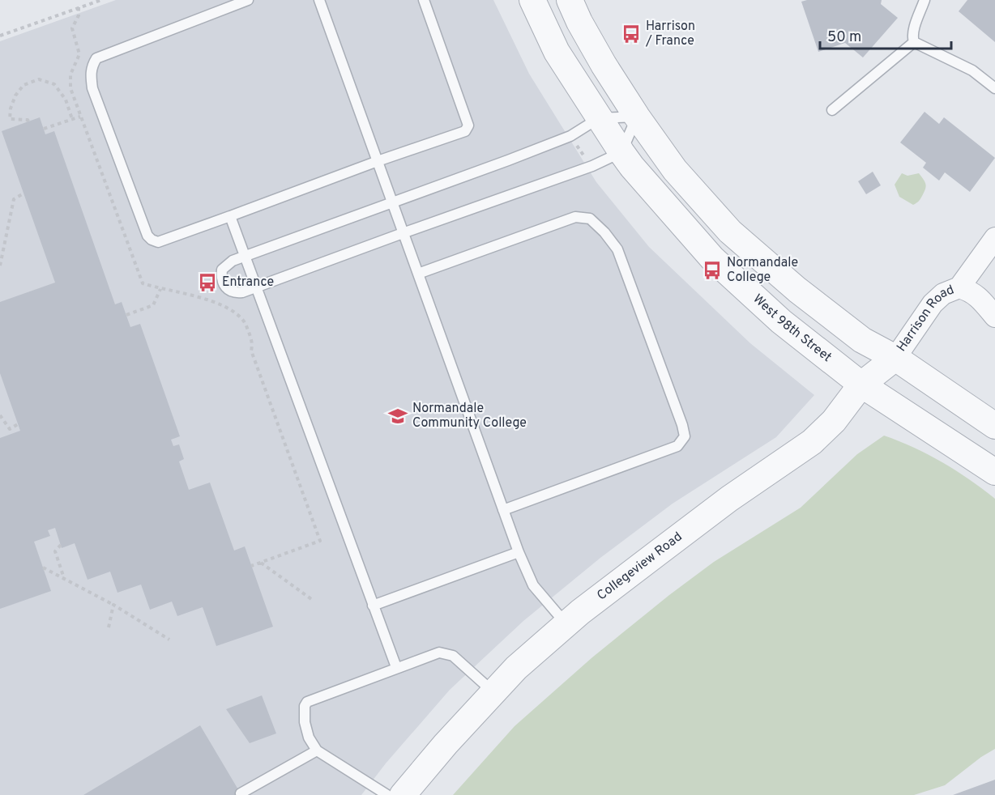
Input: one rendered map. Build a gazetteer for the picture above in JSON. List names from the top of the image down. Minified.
{"streets":{"street":["Harrison Road","West 98th Street","Collegeview Road"]},"crossings":[["Harrison Road","Collegeview Road"],["West 98th Street","Collegeview Road"]],"places":{"bus stop":["Harrison / France","Normandale College","Entrance"],"school or university":["Normandale Community College"]},"scale_bar":"50 m"}
